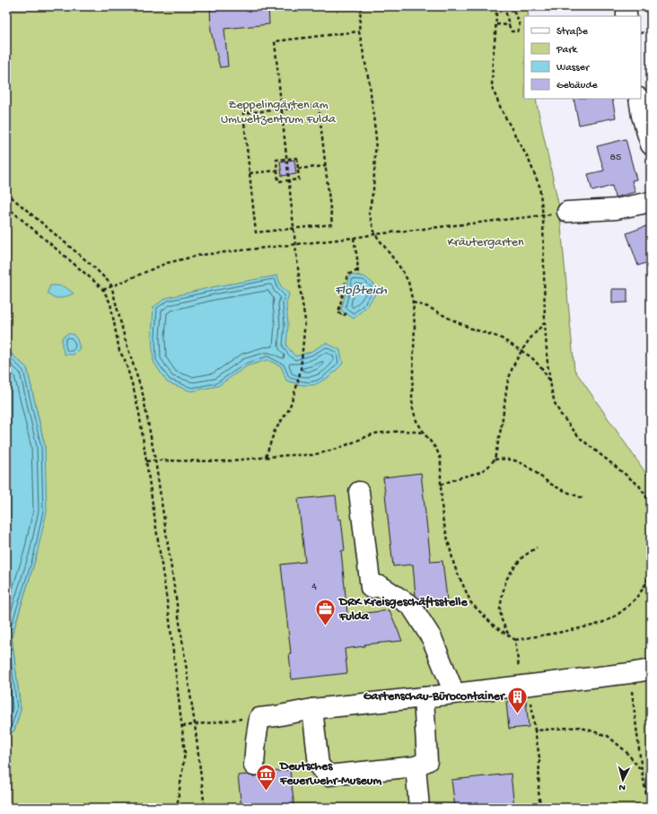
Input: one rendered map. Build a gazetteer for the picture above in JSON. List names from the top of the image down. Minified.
{"water":["Floßteich"],"parks":["Zeppelingärten am Umweltzentrum Fulda","Kräutergarten"],"places":{"office":["DRK Kreisgeschäftsstelle Fulda"],"building":["Gartenschau-Bürocontainer"],"museum":["Deutsches Feuerwehr-Museum"]},"house_numbers":["85","4"],"legend":["Straße","Park","Wasser","Gebäude"],"north":"bottom"}
